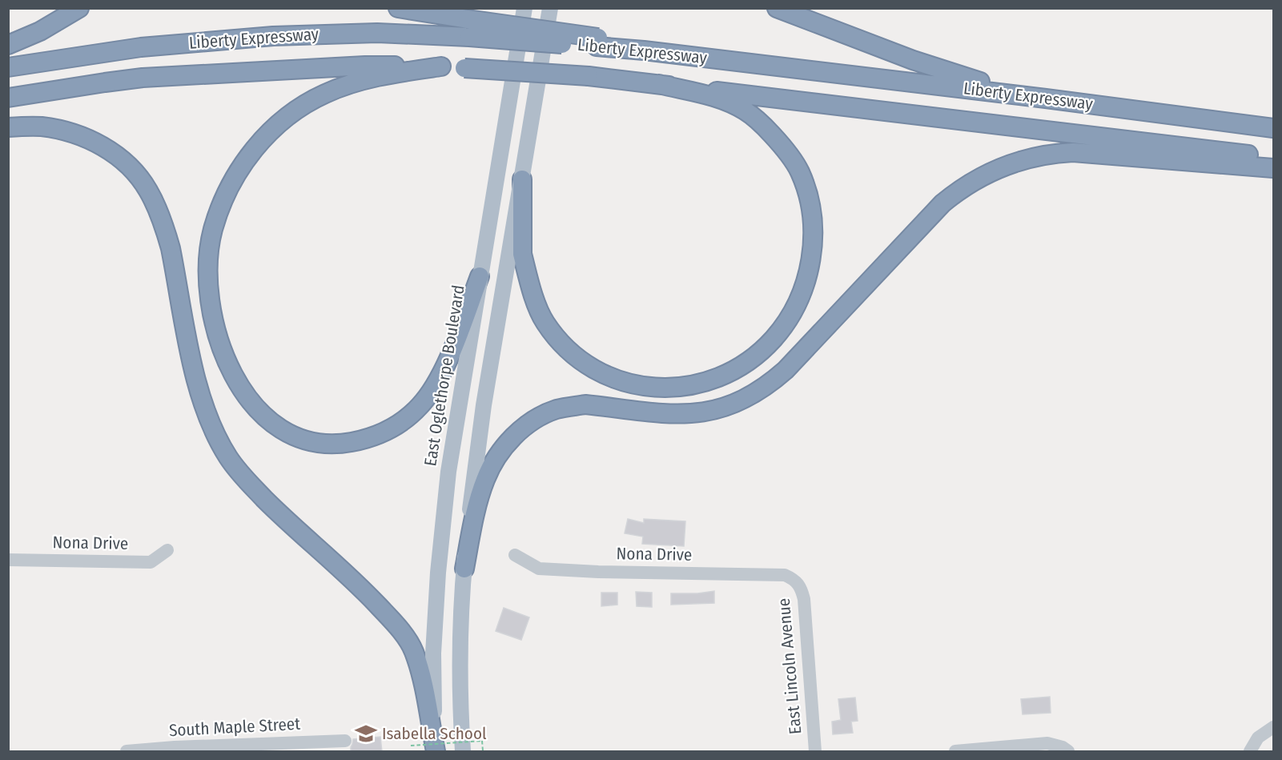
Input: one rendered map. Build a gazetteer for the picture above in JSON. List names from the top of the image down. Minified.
{"streets":{"highway":["Liberty Expressway"],"main road":["East Oglethorpe Boulevard"],"street":["Nona Drive","East Lincoln Avenue","South Maple Street"]},"crossings":[["Nona Drive","East Lincoln Avenue"]],"places":{"school or university":["Isabella School"]}}
